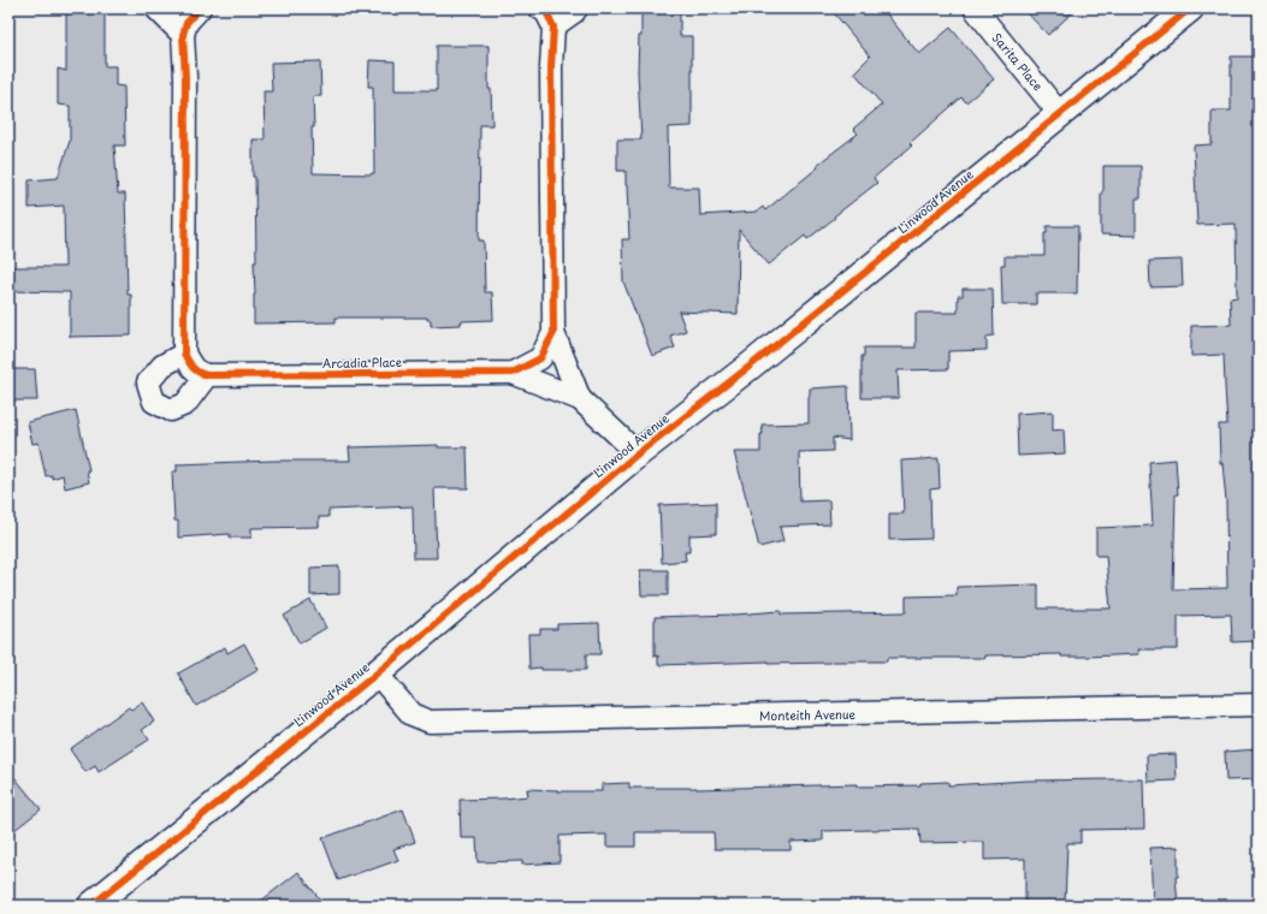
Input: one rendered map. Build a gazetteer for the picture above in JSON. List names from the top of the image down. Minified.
{"streets":{"main road":["Linwood Avenue"],"street":["Sarita Place","Arcadia Place","Monteith Avenue"]},"crossings":[["Sarita Place","Linwood Avenue"],["Linwood Avenue","Arcadia Place"],["Linwood Avenue","Monteith Avenue"]]}
